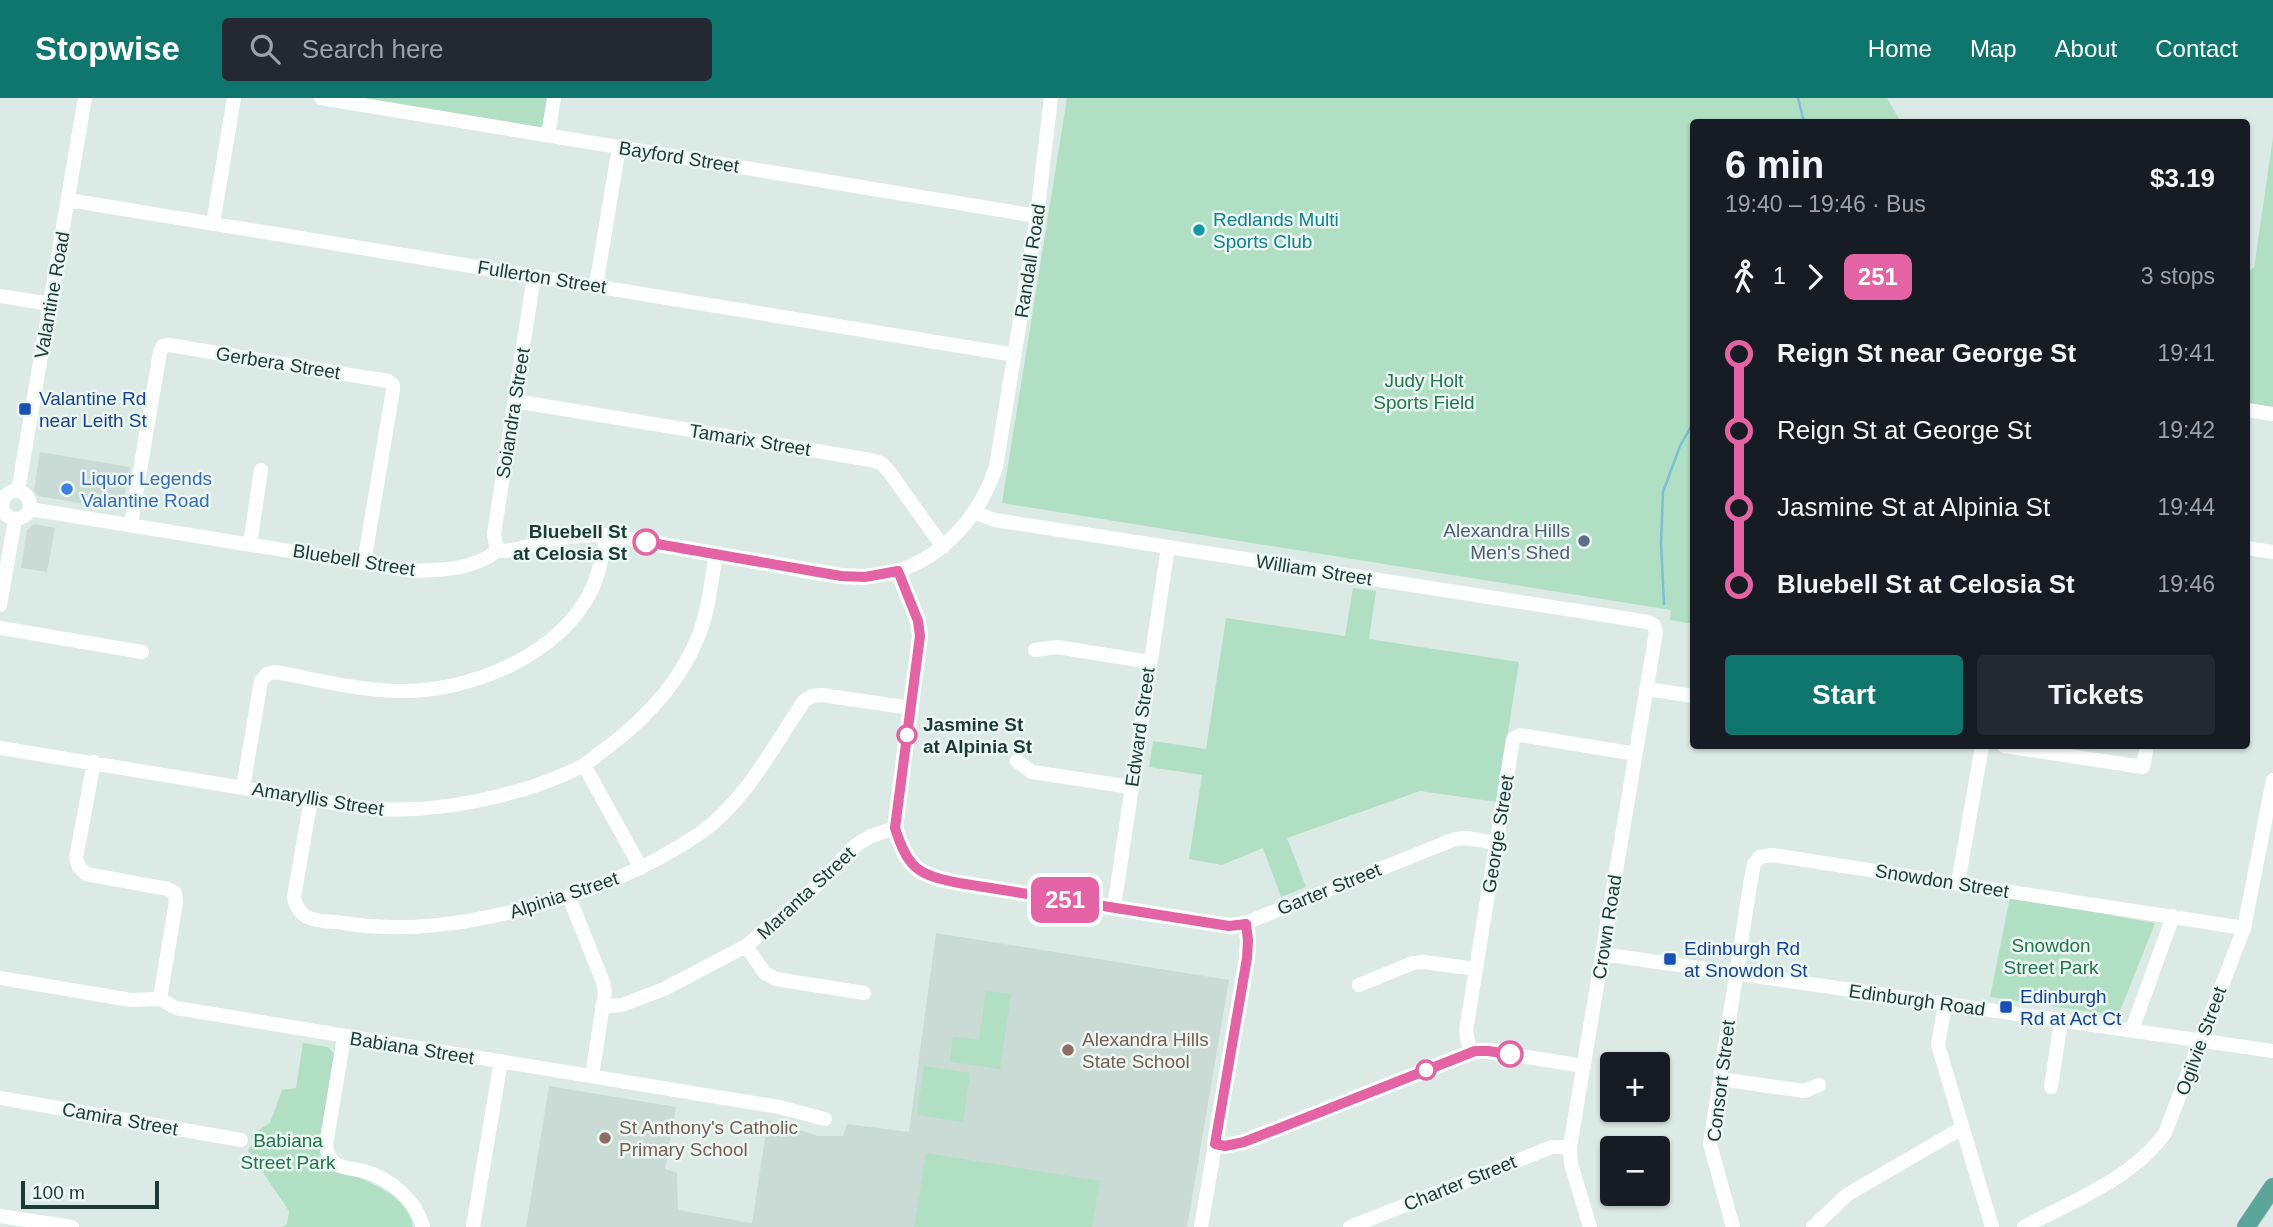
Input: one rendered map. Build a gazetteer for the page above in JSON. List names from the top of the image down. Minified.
{"streets":{"street":["Bayford Street","Randall Road","Fullerton Street","Valantine Road","Gerbera Street","Soiandra Street","Tamarix Street","Bluebell Street","William Street","Edward Street","Amaryllis Street","George Street","Snowdon Street","Garter Street","Maranta Street","Alpinia Street","Crown Road","Edinburgh Road","Ogilvie Street","Babiana Street","Consort Street","Camira Street","Charter Street"]},"crossings":[["Bayford Street","Randall Road"],["Randall Road","Fullerton Street"],["Randall Road","Bluebell Street"],["Fullerton Street","Valantine Road"],["Fullerton Street","Soiandra Street"],["Valantine Road","Bluebell Street"],["Gerbera Street","Bluebell Street"],["Soiandra Street","Tamarix Street"],["Soiandra Street","Bluebell Street"],["Tamarix Street","Bluebell Street"],["Bluebell Street","William Street"],["Bluebell Street","Amaryllis Street"],["William Street","Edward Street"],["William Street","Crown Road"],["Edward Street","Garter Street"],["Amaryllis Street","Alpinia Street"],["George Street","Garter Street"],["George Street","Crown Road"],["Snowdon Street","Edinburgh Road"],["Snowdon Street","Ogilvie Street"],["Snowdon Street","Consort Street"],["Garter Street","Maranta Street"],["Crown Road","Edinburgh Road"],["Crown Road","Charter Street"],["Edinburgh Road","Ogilvie Street"],["Edinburgh Road","Consort Street"]],"parks":["Judy Holt Sports Field","Snowdon Street Park","Babiana Street Park"],"places":{"other":["Redlands Multi Sports Club","Liquor Legends Valantine Road","Alexandra Hills Men's Shed","Bluebell St at Celosia St","Jasmine St at Alpinia St","Alexandra Hills State School","St Anthony's Catholic Primary School"],"transit":["Valantine Rd near Leith St","Edinburgh Rd at Snowdon St","Edinburgh Rd at Act Ct"]},"lines":["bus line 251"],"scale_bar":"100 m","page":{"header":"Stopwise","search":"Search here","nav":["Home","Map","About","Contact"],"on_map":"251","heading":["6 min","19:40 – 19:46 · Bus","$3.19"],"legs":["1","251","3 stops"],"list":[{"name":"Reign St near George St","value":"19:41"},{"name":"Reign St at George St","value":"19:42"},{"name":"Jasmine St at Alpinia St","value":"19:44"},{"name":"Bluebell St at Celosia St","value":"19:46"}],"buttons":["Start","Tickets"],"map_buttons":["+","−"],"scale":"100 m"}}
